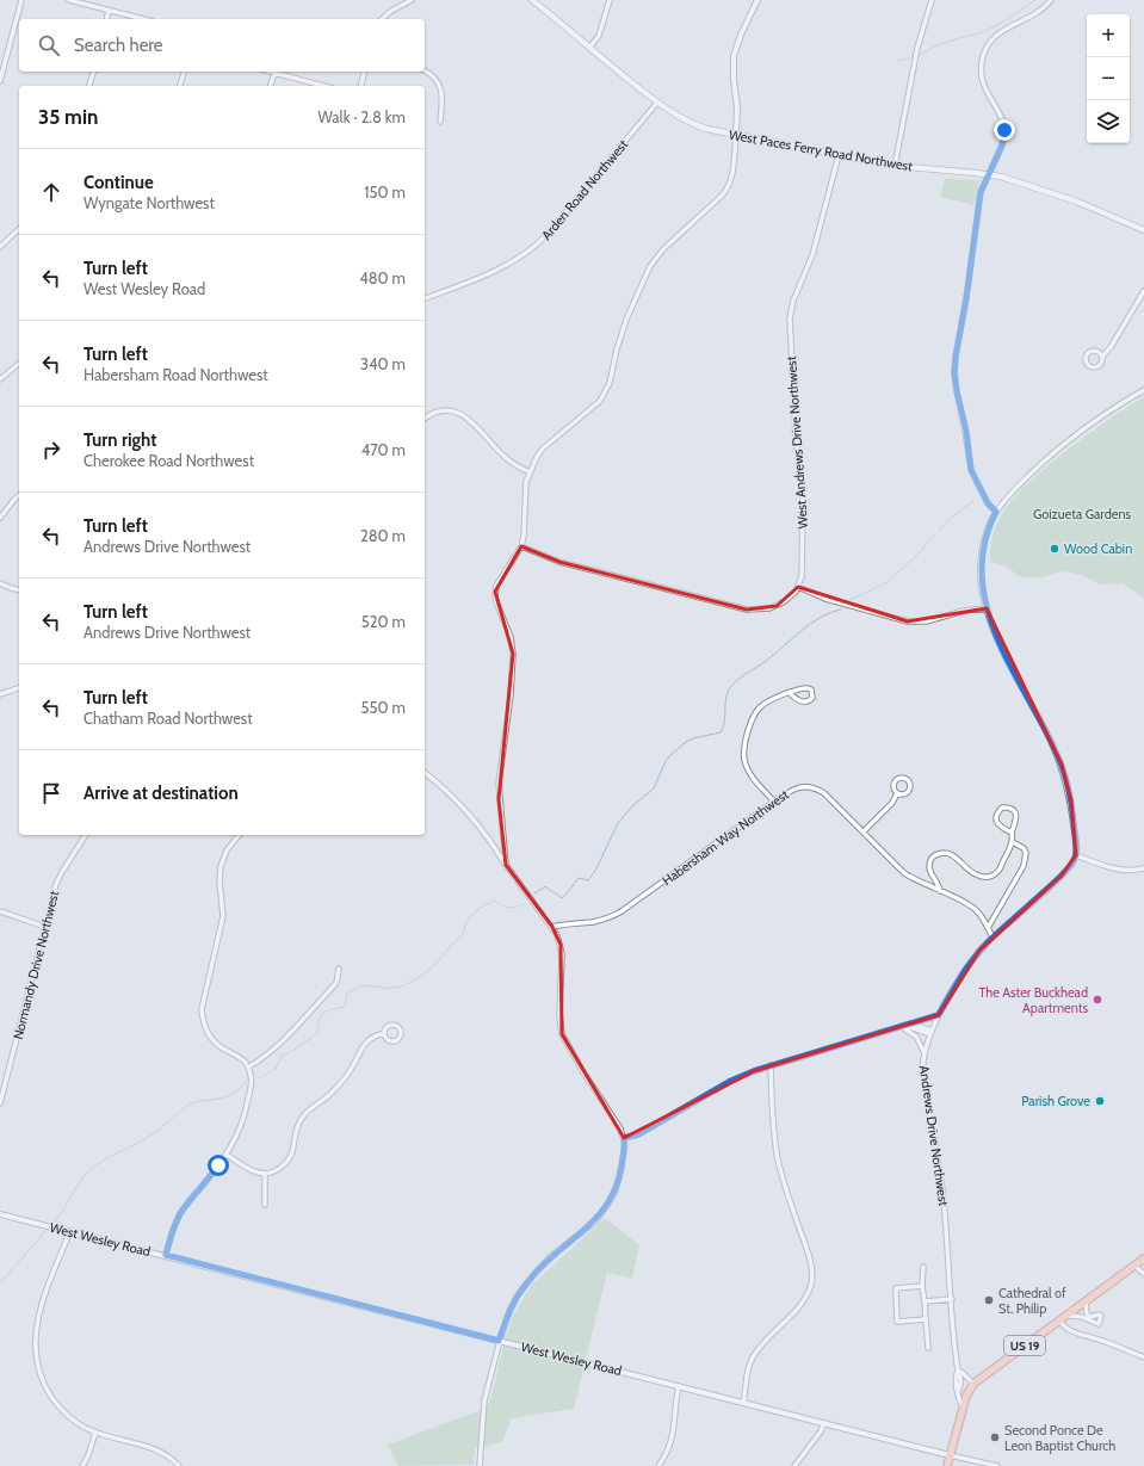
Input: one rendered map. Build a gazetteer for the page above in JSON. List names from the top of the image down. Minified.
{"streets":{"highway":["US 19"],"main road":["West Paces Ferry Road Northwest"],"street":["Arden Road Northwest","West Andrews Drive Northwest","Habersham Way Northwest","Normandy Drive Northwest","Andrews Drive Northwest","West Wesley Road"]},"crossings":[["West Paces Ferry Road Northwest","Arden Road Northwest"],["West Paces Ferry Road Northwest","West Andrews Drive Northwest"],["Habersham Way Northwest","Andrews Drive Northwest"],["Andrews Drive Northwest","US 19"],["West Wesley Road","US 19"]],"parks":["Goizueta Gardens"],"places":["Wood Cabin","The Aster Buckhead Apartments","Parish Grove","Cathedral of St. Philip","Second Ponce De Leon Baptist Church"],"page":{"map_buttons":["+","−"],"search":"Search here","heading":["35 min","Walk · 2.8 km"],"list":[["Continue","Wyngate Northwest","150 m"],["Turn left","West Wesley Road","480 m"],["Turn left","Habersham Road Northwest","340 m"],["Turn right","Cherokee Road Northwest","470 m"],["Turn left","Andrews Drive Northwest","280 m"],["Turn left","Andrews Drive Northwest","520 m"],["Turn left","Chatham Road Northwest","550 m"],"Arrive at destination"]}}
